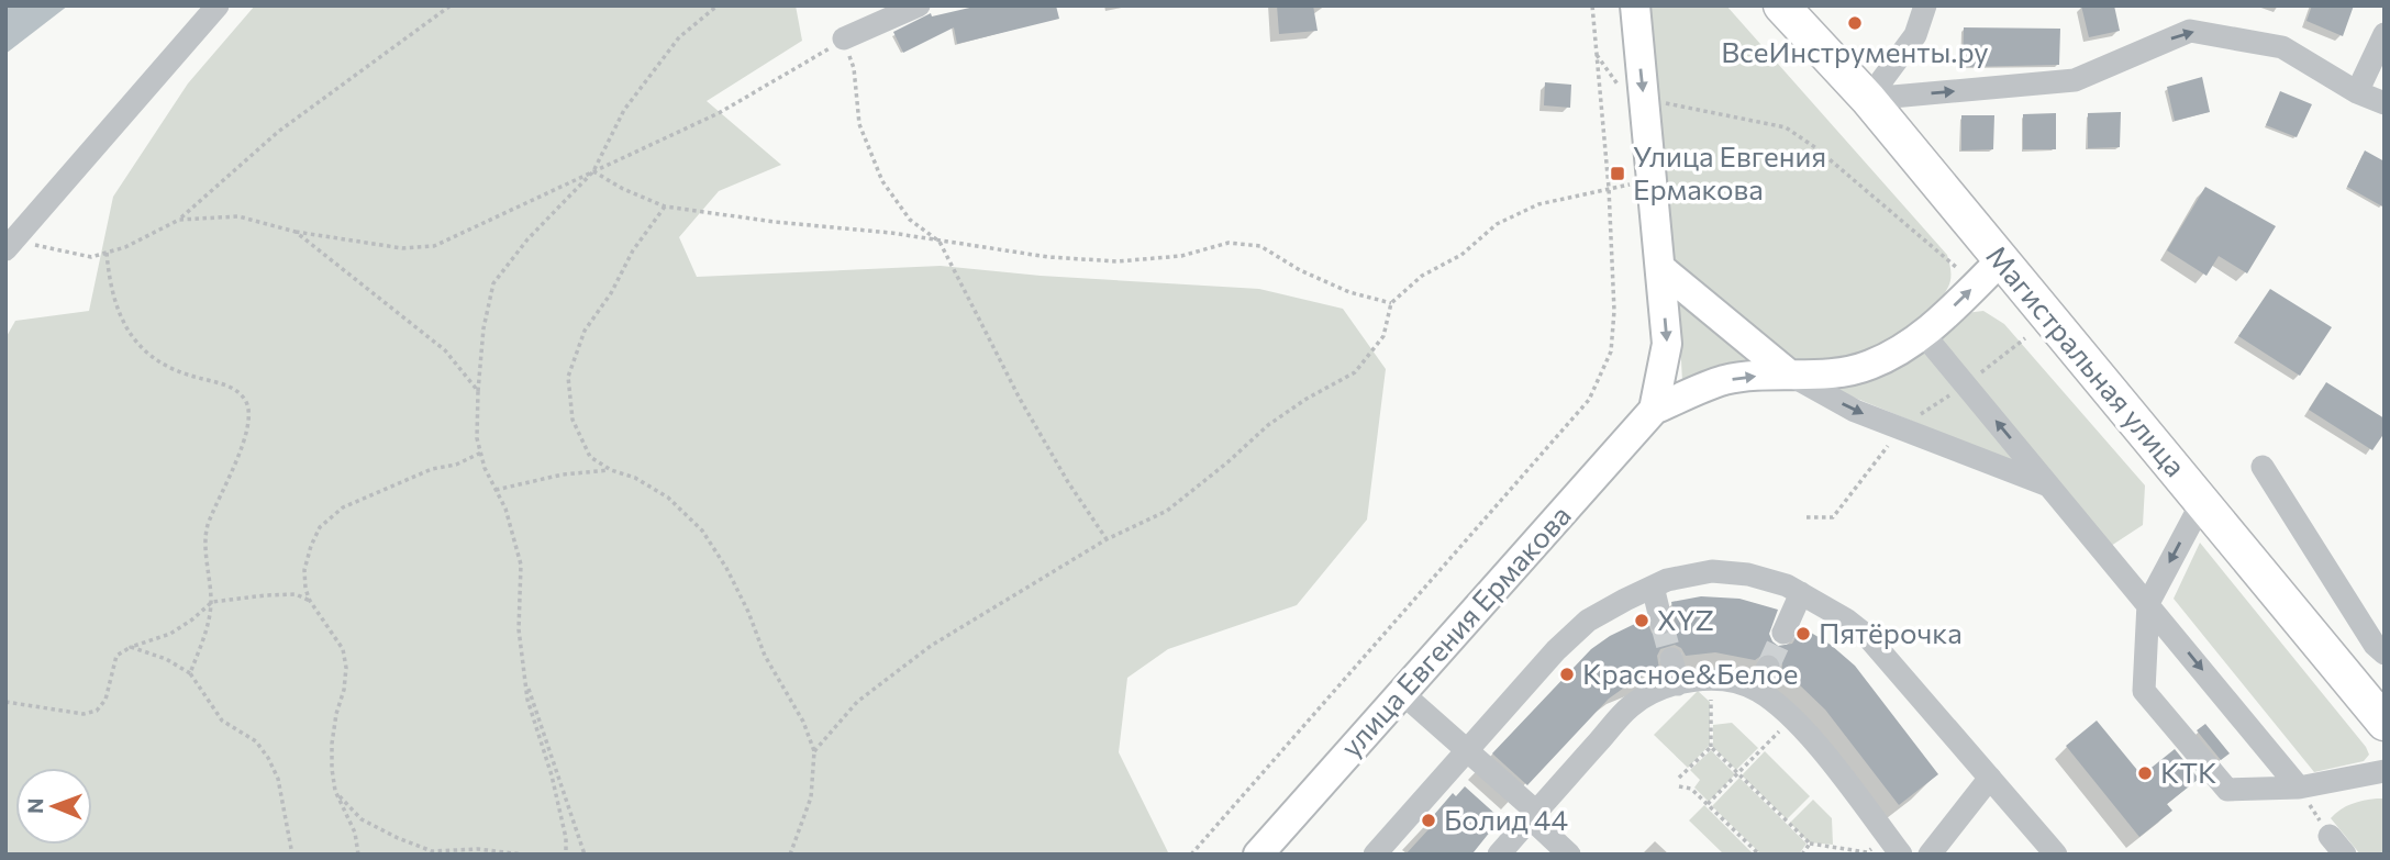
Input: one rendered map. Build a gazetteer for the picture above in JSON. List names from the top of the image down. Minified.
{"streets":{"highway":["Магистральная улица"],"main road":["улица Евгения Ермакова"]},"crossings":[["Магистральная улица","улица Евгения Ермакова"]],"places":{"other":["ВсеИнструменты.ру","XYZ","Пятёрочка","Красное&Белое","КТК","Болид 44"],"transit":["Улица Евгения Ермакова"]},"north":"left"}
